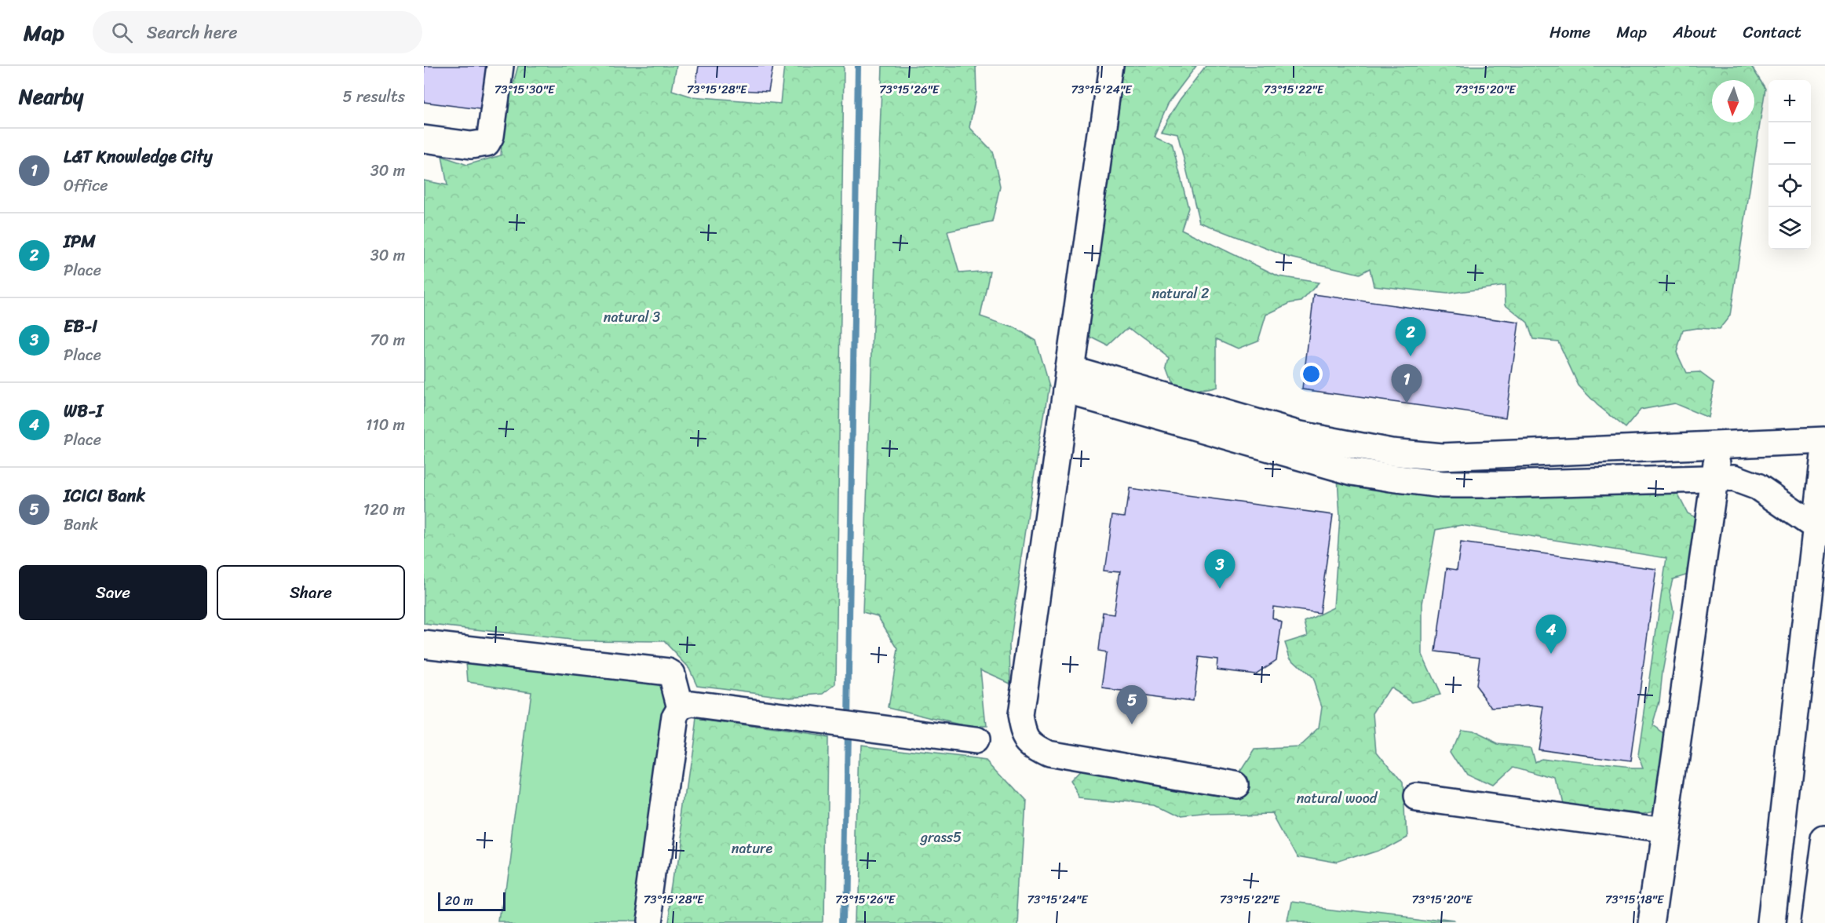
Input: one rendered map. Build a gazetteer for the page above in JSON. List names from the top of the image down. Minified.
{"parks":["natural 2","natural 3","natural wood","grass5","nature"],"scale_bar":"20 m","north":"bottom","page":{"header":"Map","search":"Search here","nav":["Home","Map","About","Contact"],"heading":["Nearby","5 results"],"map_buttons":["+","−"],"list":[{"mark":"1","name":"L&T Knowledge City","note":"Office","value":"30 m"},{"mark":"2","name":"IPM","note":"Place","value":"30 m"},{"mark":"3","name":"EB-I","note":"Place","value":"70 m"},{"mark":"4","name":"WB-I","note":"Place","value":"110 m"},{"mark":"5","name":"ICICI Bank","note":"Bank","value":"120 m"}],"pins":["2","1","3","4","5"],"buttons":["Save","Share"],"scale":"20 m"},"coordinates":["73°15'30\"E","73°15'28\"E","73°15'26\"E","73°15'24\"E","73°15'22\"E","73°15'20\"E","73°15'18\"E"]}
